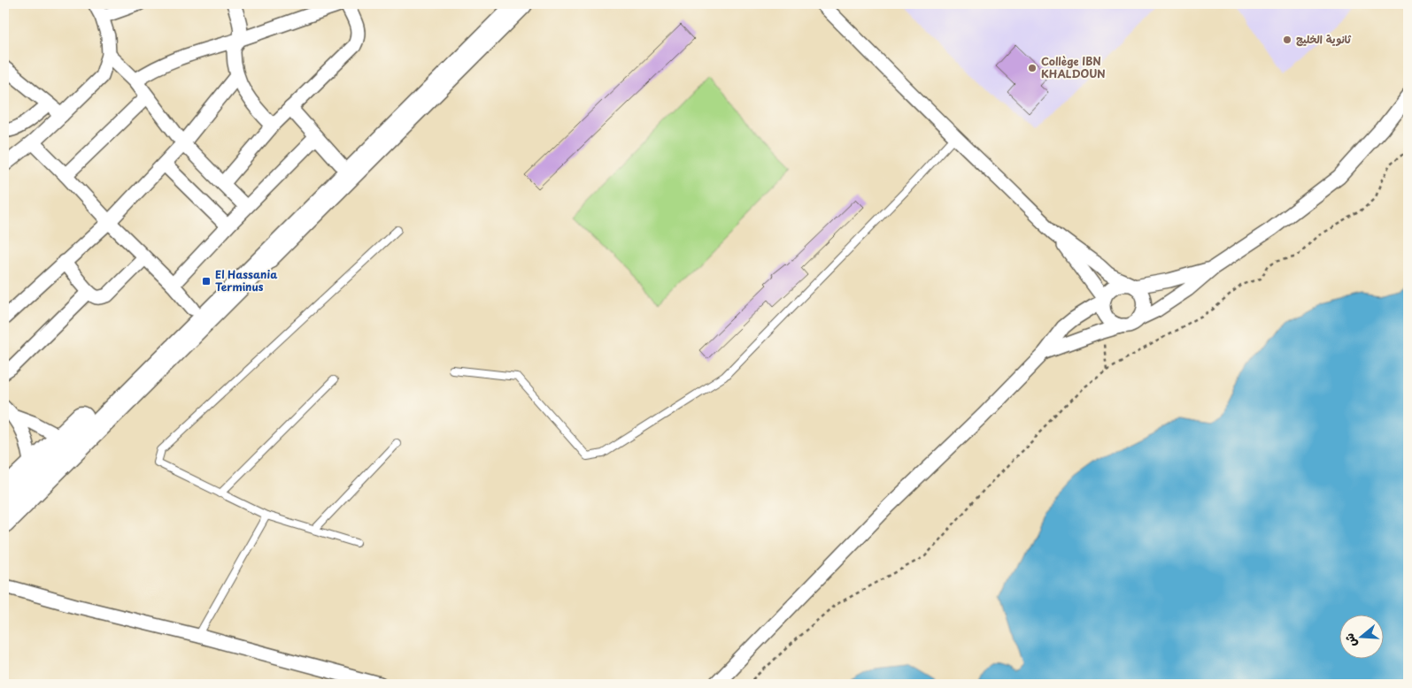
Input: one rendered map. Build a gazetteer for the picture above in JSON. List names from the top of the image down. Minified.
{"places":{"other":["ثانوية الخليج","Collège IBN KHALDOUN"],"transit":["El Hassania Terminus"]},"north":"left"}
